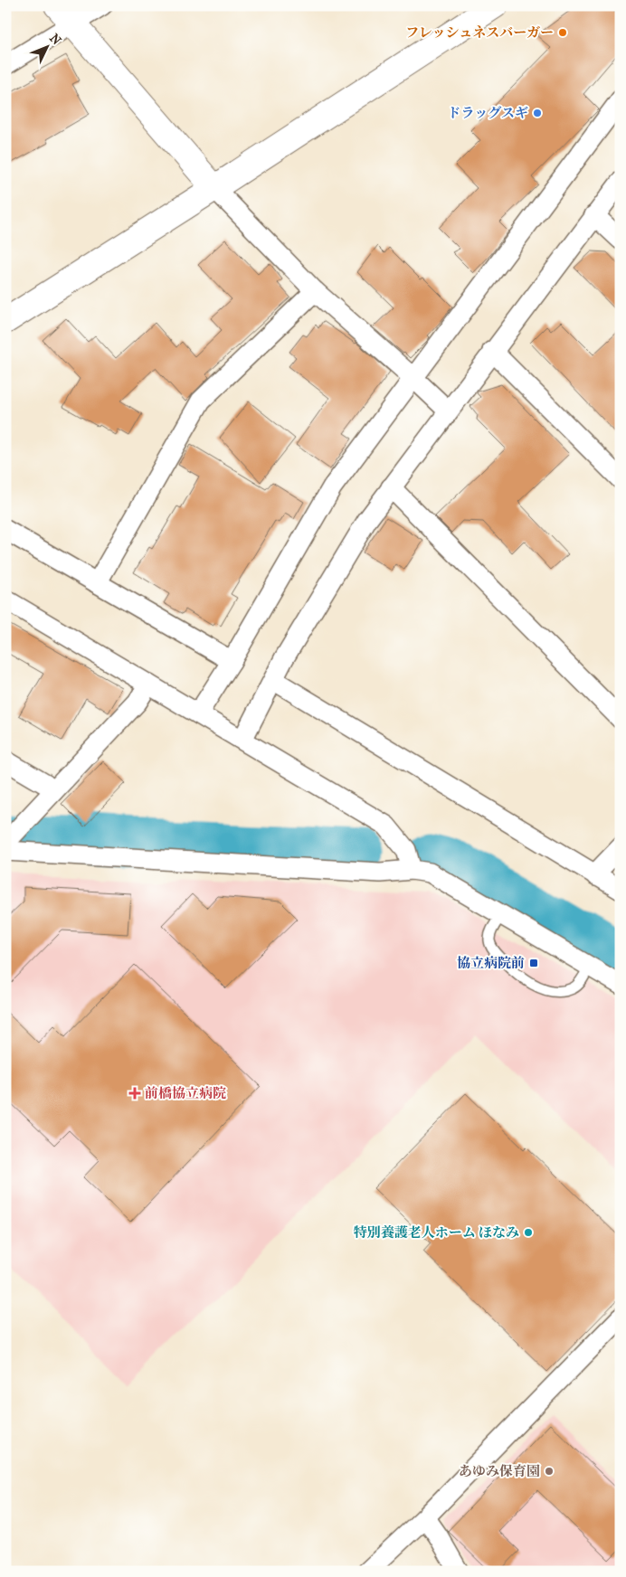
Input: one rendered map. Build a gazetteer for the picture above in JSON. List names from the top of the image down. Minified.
{"places":{"other":["フレッシュネスバーガー","ドラッグスギ","特別養護老人ホーム ほなみ","あゆみ保育園"],"transit":["協立病院前"],"health":["前橋協立病院"]},"north":"top right"}
